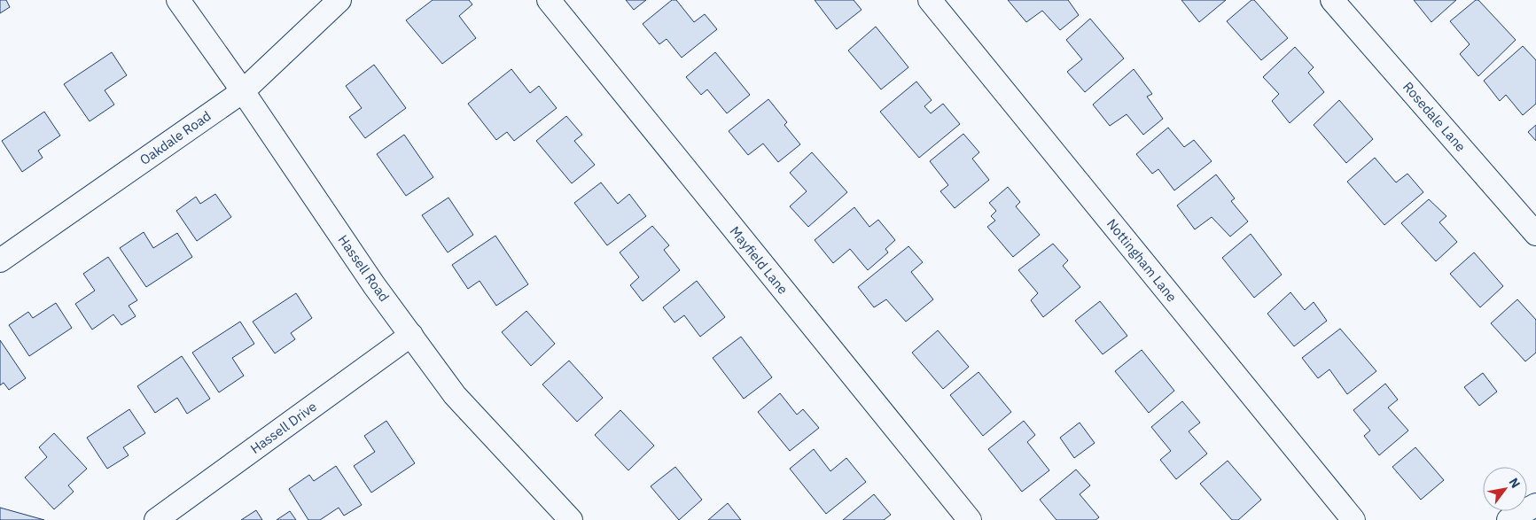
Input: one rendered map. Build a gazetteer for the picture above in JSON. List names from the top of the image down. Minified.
{"streets":{"street":["Rosedale Lane","Oakdale Road","Mayfield Lane","Nottingham Lane","Hassell Road","Hassell Drive"]},"crossings":[["Oakdale Road","Hassell Road"],["Hassell Road","Hassell Drive"]],"north":"top right"}
